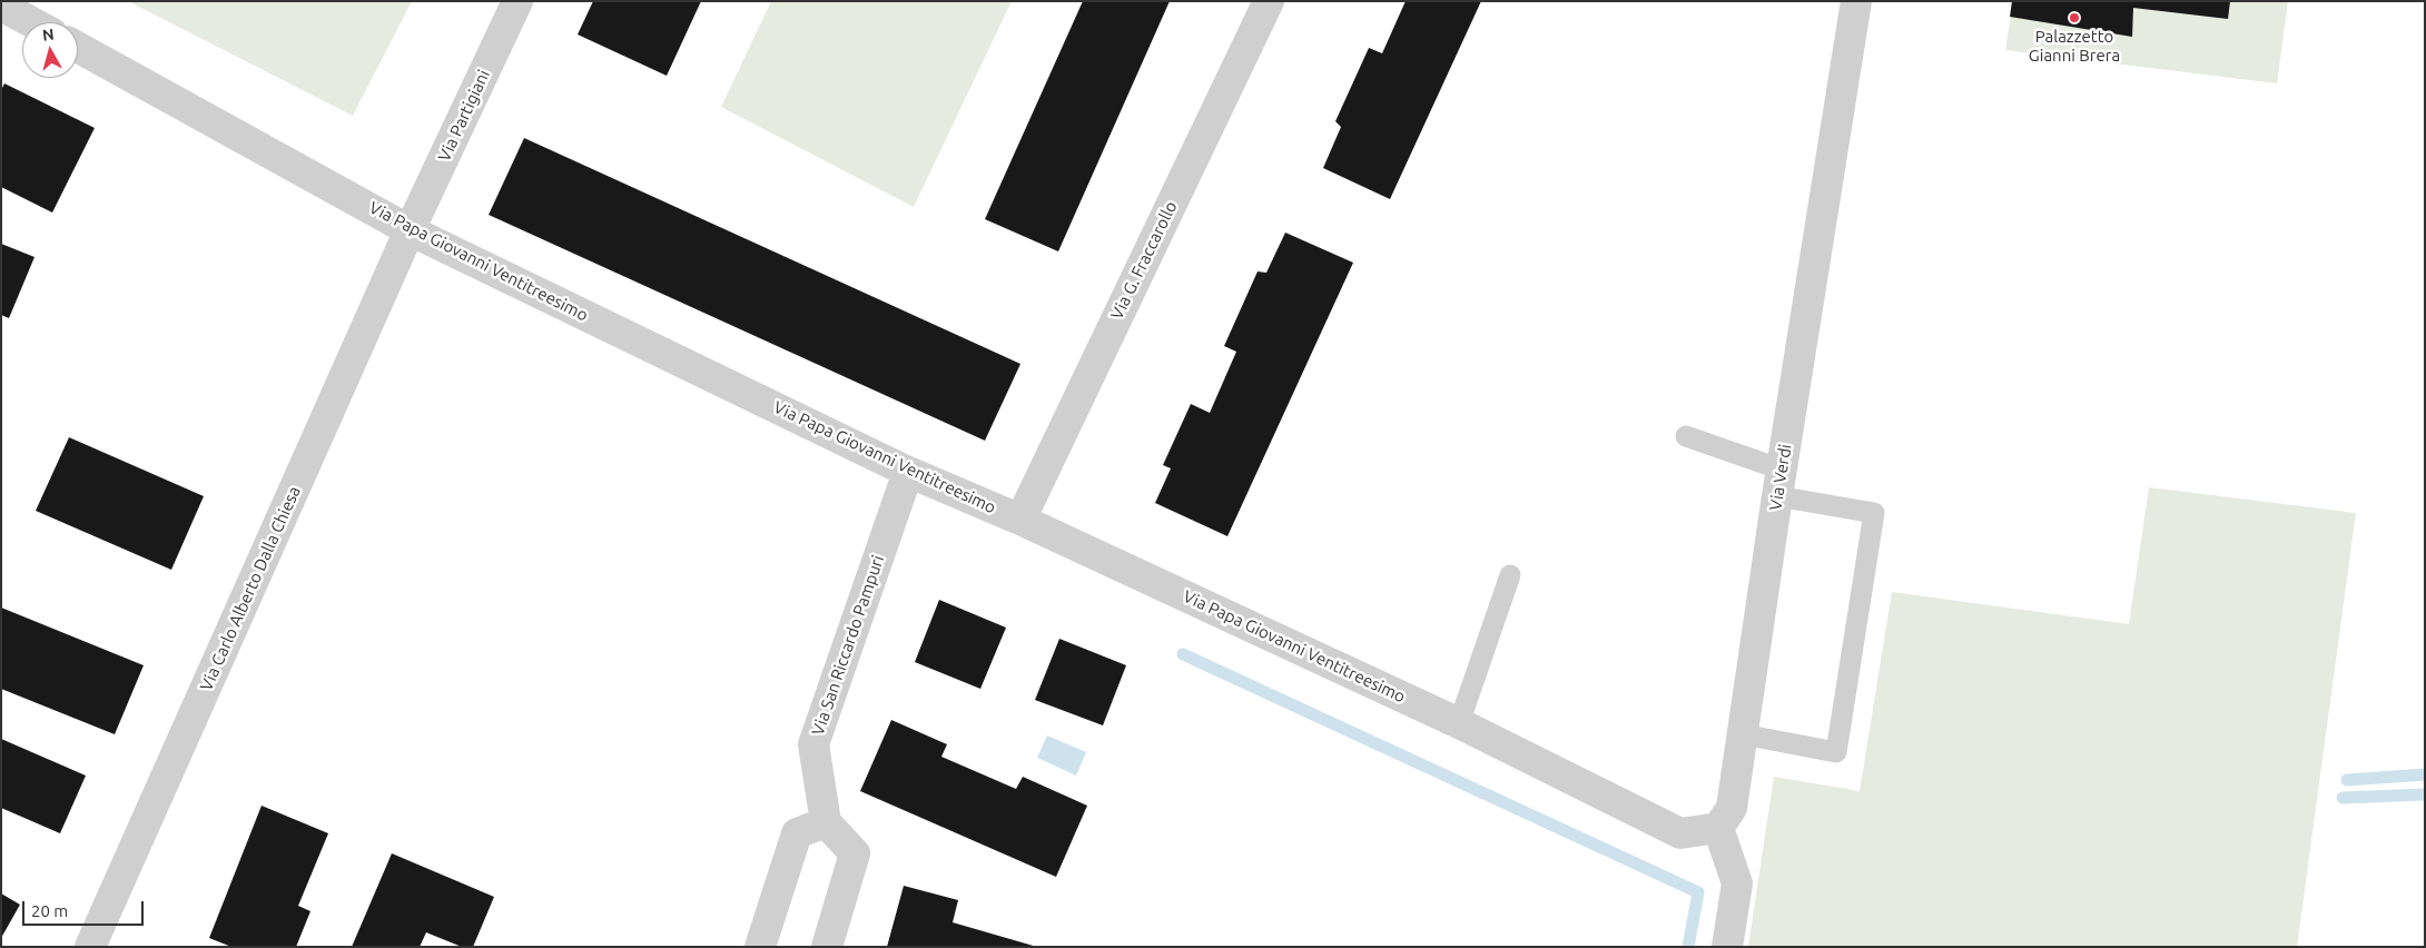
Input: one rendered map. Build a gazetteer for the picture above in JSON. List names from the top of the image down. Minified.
{"streets":{"street":["Via Partigiani","Via G. Fraccarollo","Via Papa Giovanni Ventitreesimo","Via Verdi","Via Carlo Alberto Dalla Chiesa","Via San Riccardo Pampuri"]},"crossings":[["Via Partigiani","Via Papa Giovanni Ventitreesimo"],["Via Partigiani","Via Carlo Alberto Dalla Chiesa"],["Via G. Fraccarollo","Via Papa Giovanni Ventitreesimo"],["Via Papa Giovanni Ventitreesimo","Via Verdi"],["Via Papa Giovanni Ventitreesimo","Via Carlo Alberto Dalla Chiesa"],["Via Papa Giovanni Ventitreesimo","Via San Riccardo Pampuri"]],"places":["Palazzetto Gianni Brera"],"scale_bar":"20 m","north":"top"}
